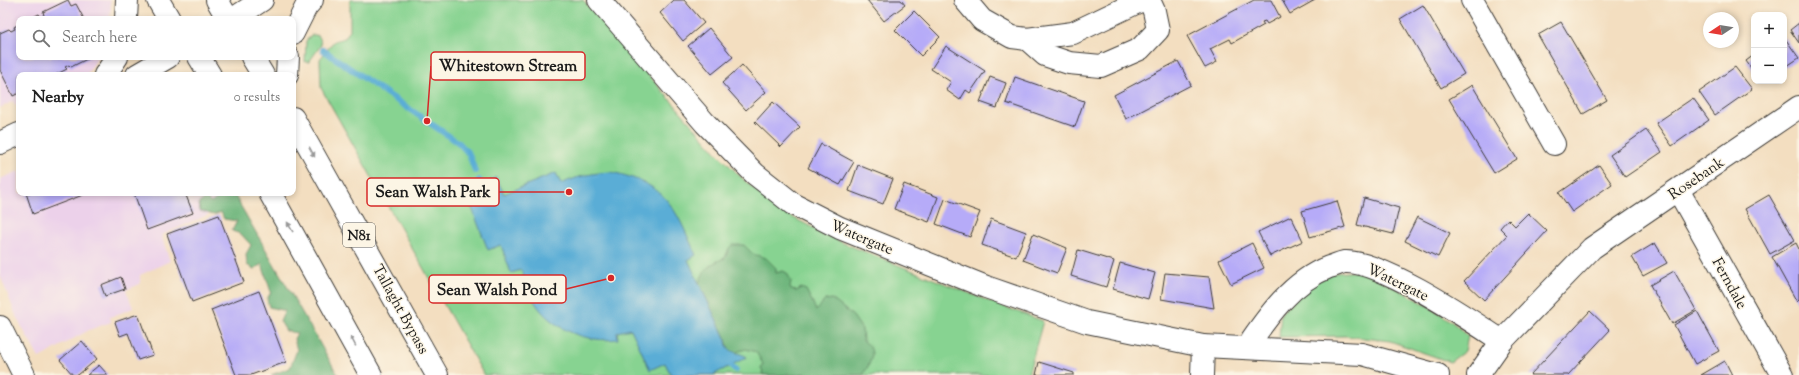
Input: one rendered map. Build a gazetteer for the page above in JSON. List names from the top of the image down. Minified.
{"streets":{"street":["Rosebank","N81","Watergate","Ferndale","Tallaght Bypass"]},"crossings":[["Rosebank","Watergate"],["Rosebank","Ferndale"]],"places":["Whitestown Stream","Sean Walsh Park","Sean Walsh Pond"],"north":"left","page":{"map_buttons":["+","−"],"search":"Search here","heading":["Nearby","0 results"]}}
